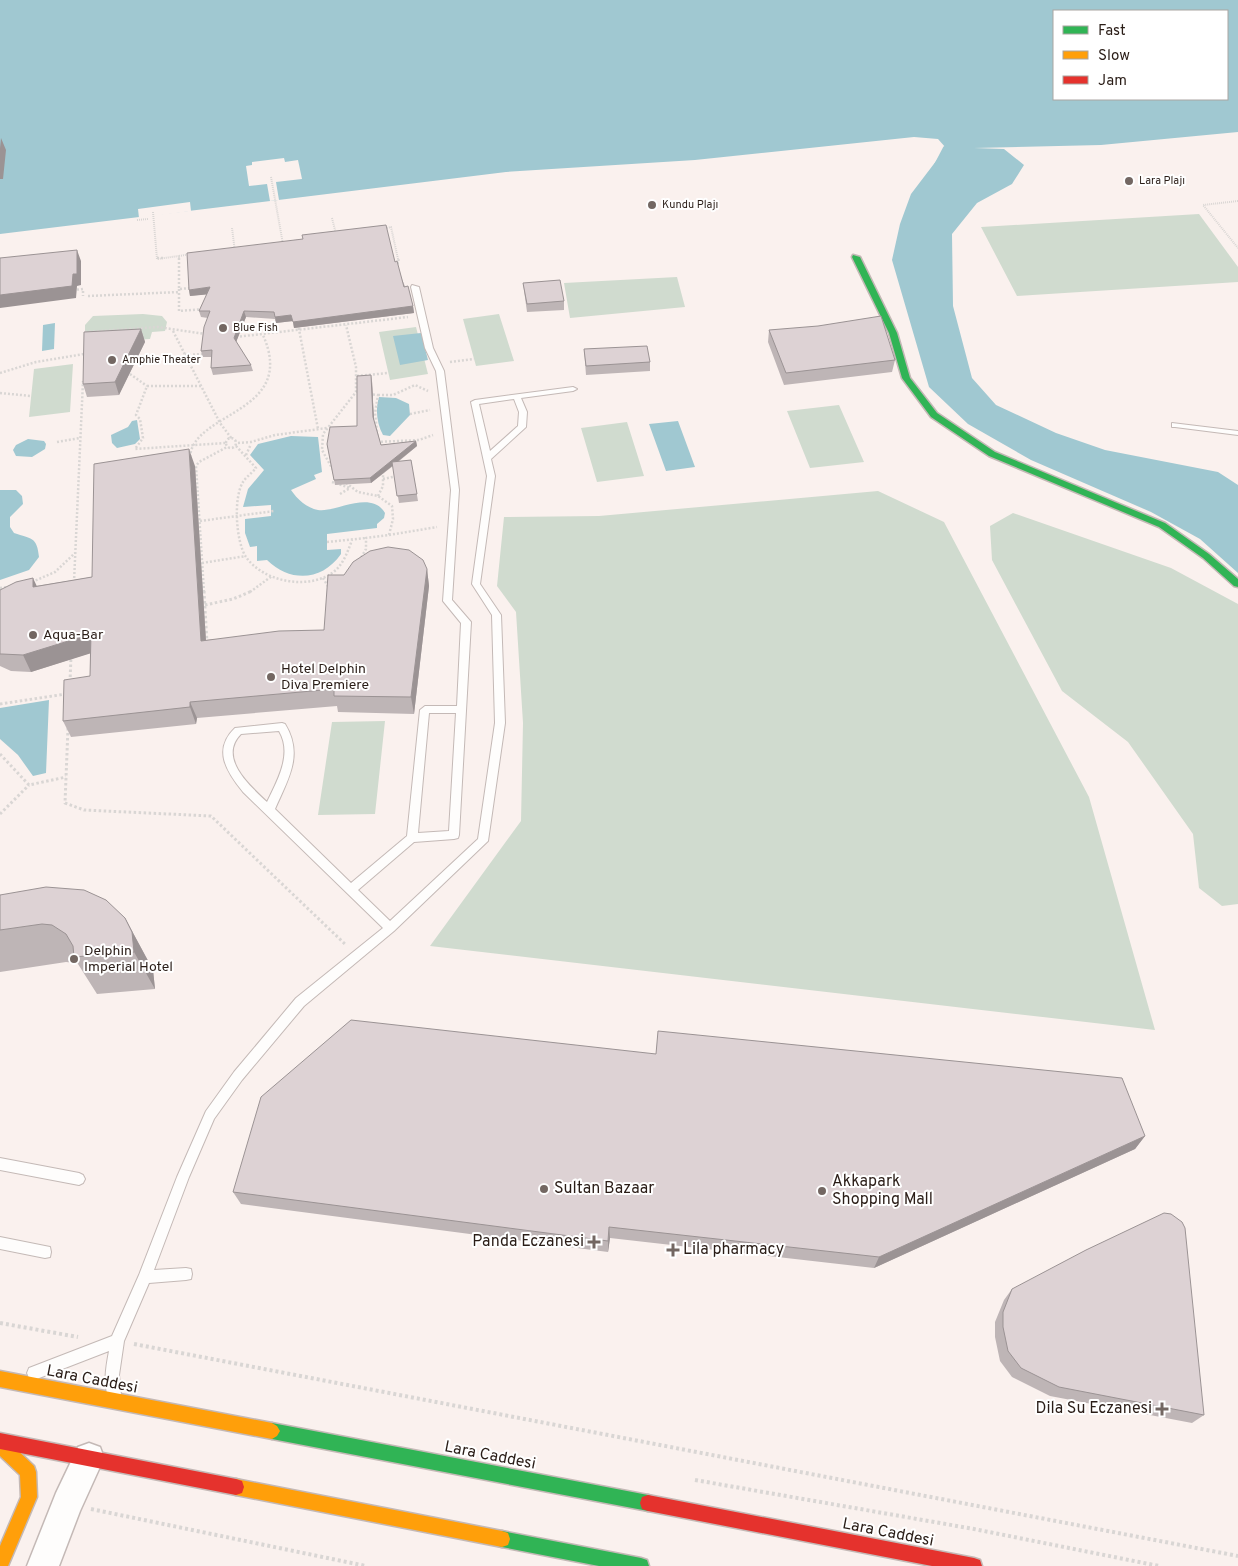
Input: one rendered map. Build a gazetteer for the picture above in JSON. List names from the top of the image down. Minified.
{"streets":{"main road":["Lara Caddesi"]},"places":{"other":["Lara Plajı","Kundu Plajı","Blue Fish","Amphie Theater","Aqua-Bar","Hotel Delphin Diva Premiere","Delphin Imperial Hotel","Sultan Bazaar","Akkapark Shopping Mall"],"health":["Panda Eczanesi","Lila pharmacy","Dila Su Eczanesi"]},"legend":["Fast","Slow","Jam"]}
